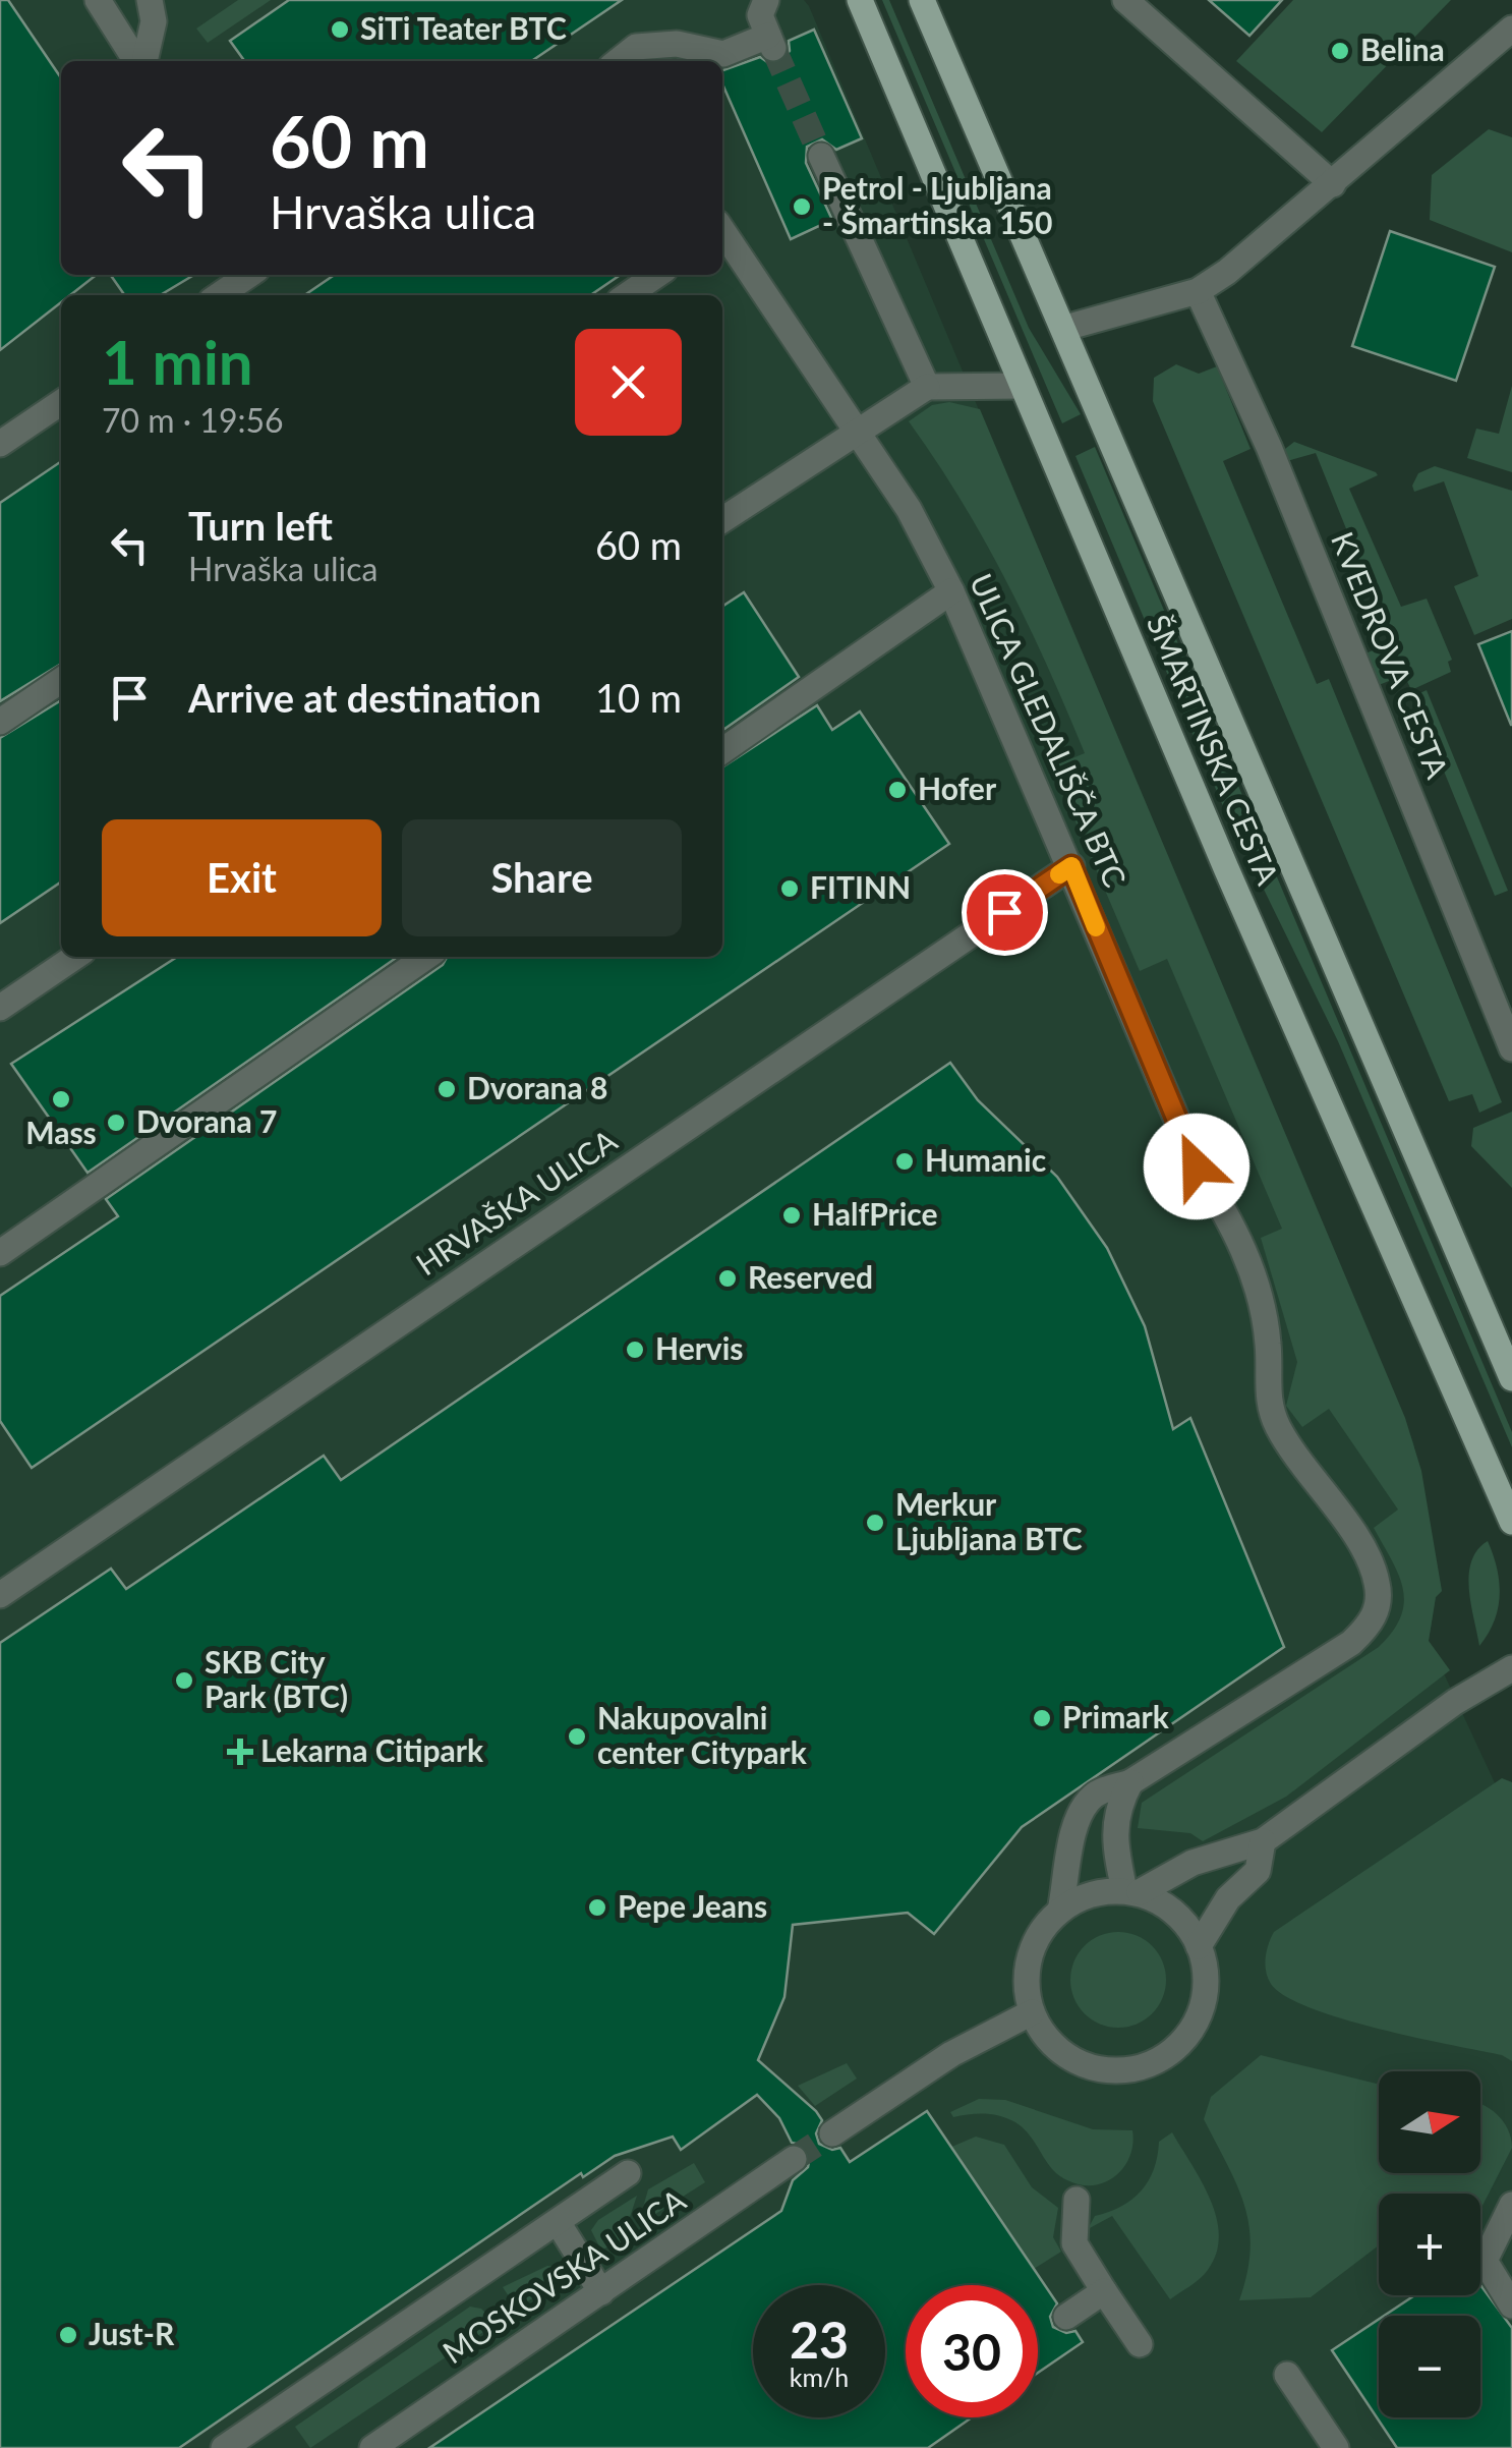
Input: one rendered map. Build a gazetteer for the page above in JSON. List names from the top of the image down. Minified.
{"streets":{"main road":["ŠMARTINSKA CESTA"],"street":["KVEDROVA CESTA","ULICA GLEDALIŠČA BTC","HRVAŠKA ULICA","MOSKOVSKA ULICA"]},"crossings":[["ULICA GLEDALIŠČA BTC","HRVAŠKA ULICA"]],"places":{"other":["SiTi Teater BTC","Belina","Petrol - Ljubljana - Šmartinska 150","Hofer","FITINN","Dvorana 8","Mass","Dvorana 7","Humanic","HalfPrice","Reserved","Hervis","Merkur Ljubljana BTC","SKB City Park (BTC)","Primark","Nakupovalni center Citypark","Pepe Jeans","Just-R"],"health":["Lekarna Citipark"]},"north":"right","page":{"turn":["60 m","Hrvaška ulica"],"heading":["1 min","70 m · 19:56"],"list":[{"name":"Turn left","note":"Hrvaška ulica","value":"60 m"},{"name":"Arrive at destination","value":"10 m"}],"buttons":["Exit","Share"],"map_buttons":["+","−"],"speed":"23 km/h","limit":"30"}}
